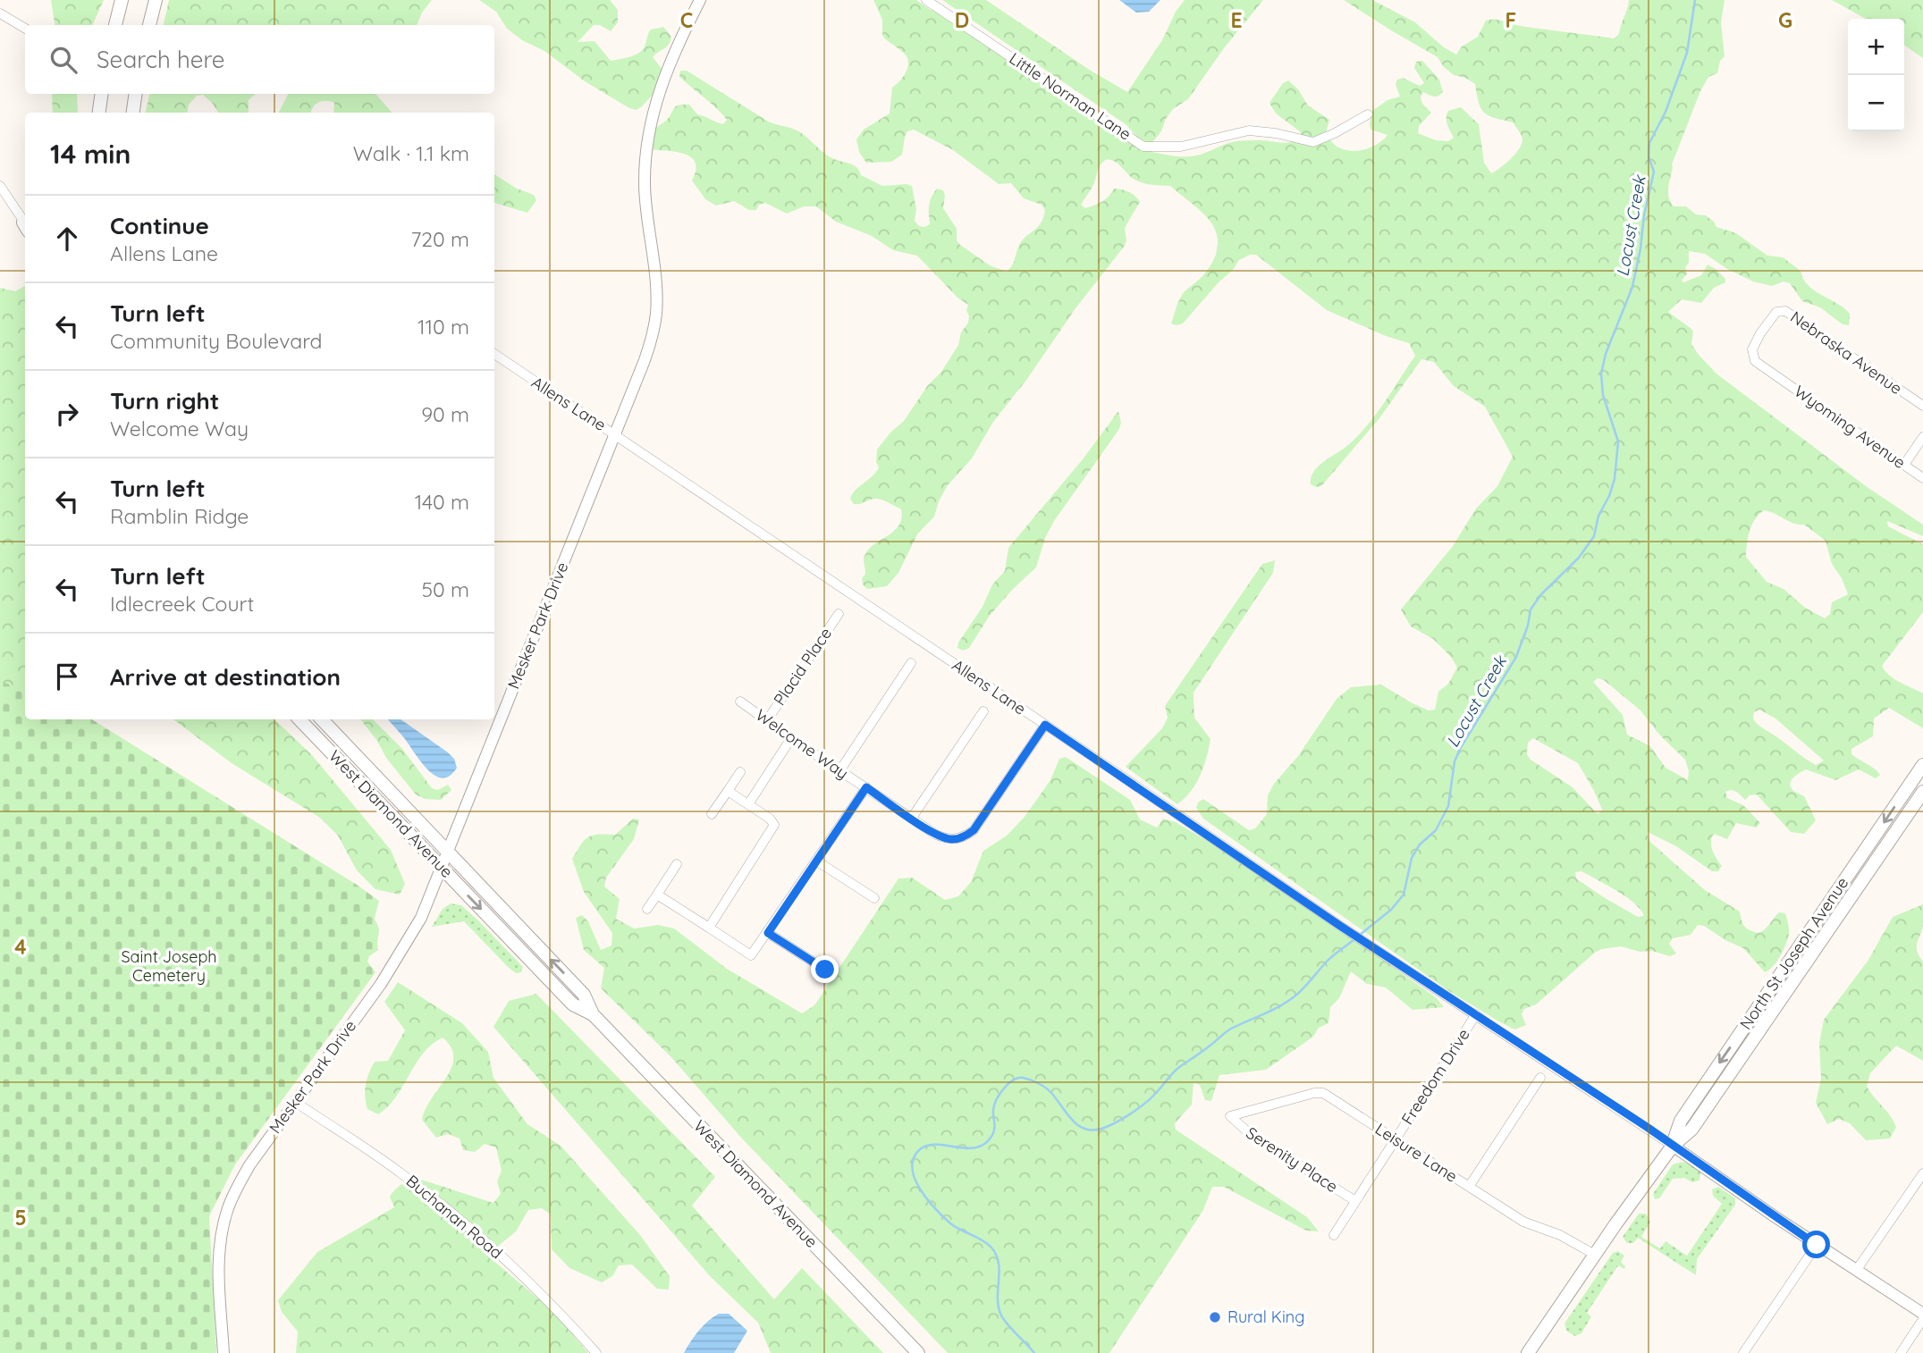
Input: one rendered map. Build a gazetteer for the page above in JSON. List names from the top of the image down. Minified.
{"streets":{"main road":["West Diamond Avenue","North St Joseph Avenue"],"street":["Little Norman Lane","Nebraska Avenue","Allens Lane","Wyoming Avenue","Mesker Park Drive","Placid Place","Welcome Way","Freedom Drive","Leisure Lane","Serenity Place","Buchanan Road"]},"crossings":[["Nebraska Avenue","Wyoming Avenue"],["Allens Lane","Mesker Park Drive"],["Allens Lane","Welcome Way"],["Allens Lane","North St Joseph Avenue"],["Allens Lane","Freedom Drive"],["Mesker Park Drive","West Diamond Avenue"],["Mesker Park Drive","Buchanan Road"],["Placid Place","Welcome Way"],["North St Joseph Avenue","Leisure Lane"],["Freedom Drive","Leisure Lane"],["Freedom Drive","Serenity Place"],["Leisure Lane","Serenity Place"]],"water":["Locust Creek"],"parks":["Saint Joseph Cemetery"],"places":["Rural King"],"page":{"map_buttons":["+","−"],"search":"Search here","heading":["14 min","Walk · 1.1 km"],"list":[["Continue","Allens Lane","720 m"],["Turn left","Community Boulevard","110 m"],["Turn right","Welcome Way","90 m"],["Turn left","Ramblin Ridge","140 m"],["Turn left","Idlecreek Court","50 m"],"Arrive at destination"]},"grid":{"columns":["C","D","E","F","G"],"rows":["4","5"]}}
